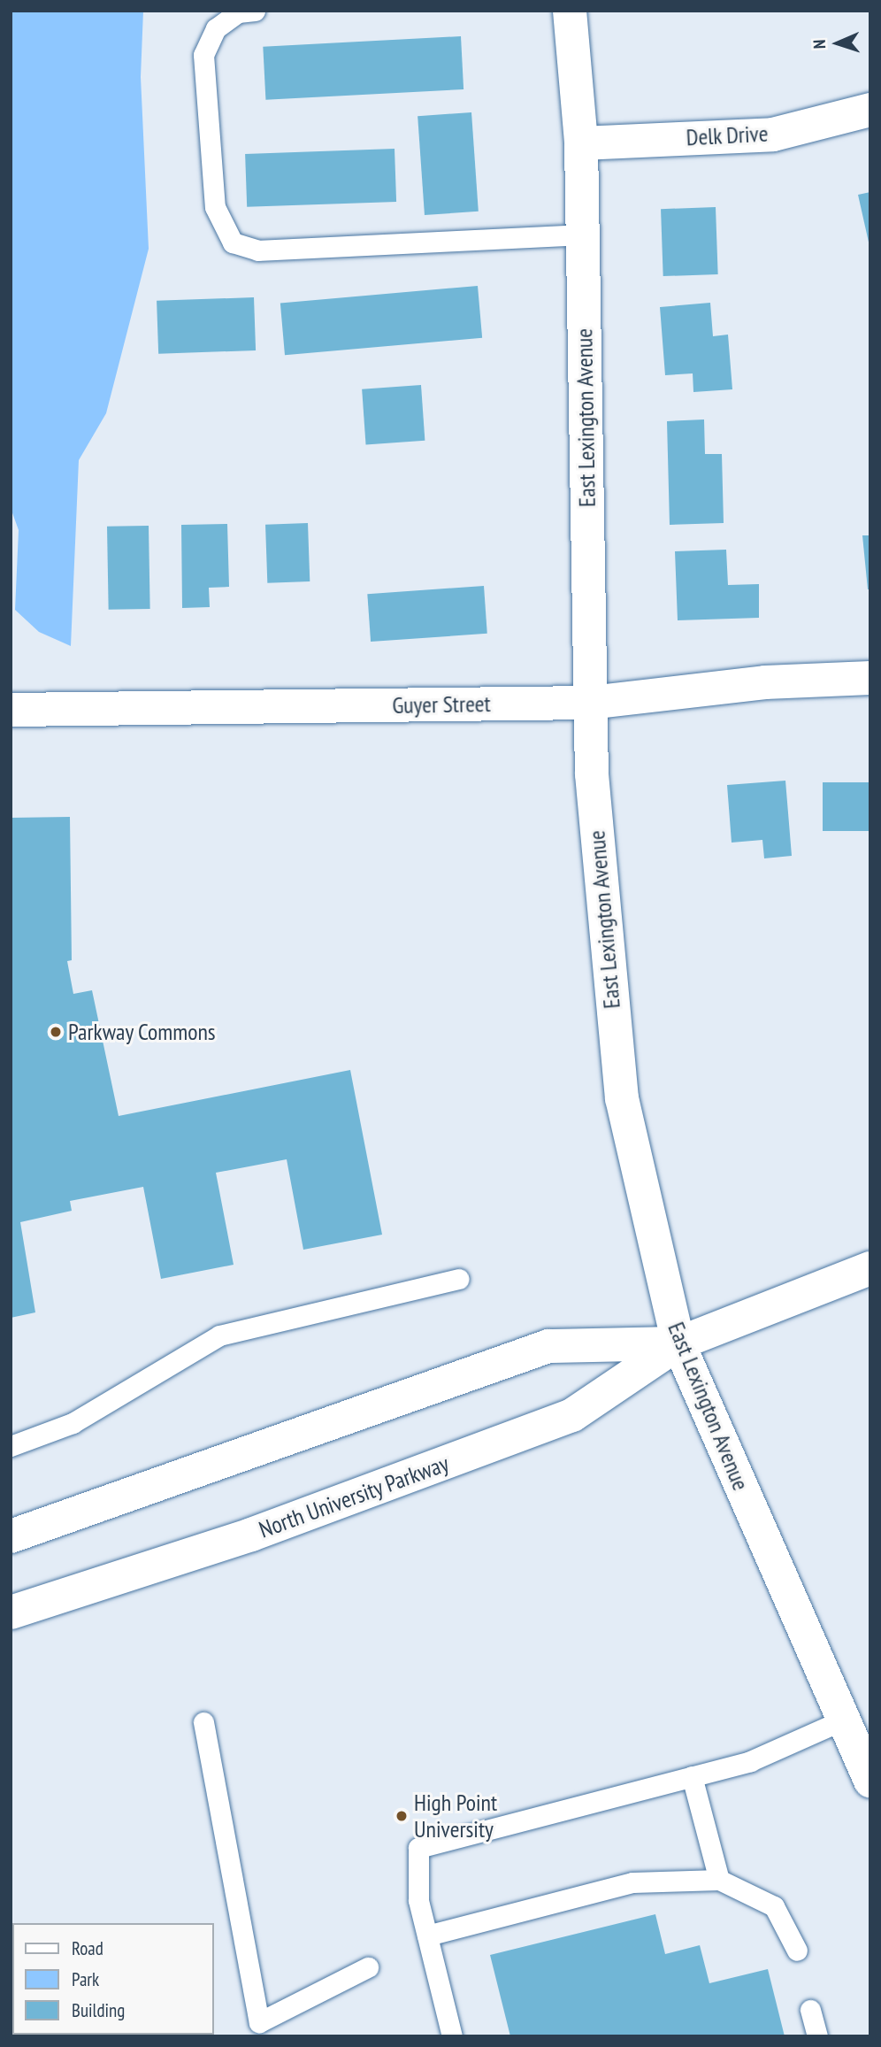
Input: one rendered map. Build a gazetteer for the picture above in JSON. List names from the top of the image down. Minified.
{"streets":{"main road":["Delk Drive","East Lexington Avenue","Guyer Street","North University Parkway"]},"crossings":[["Delk Drive","East Lexington Avenue"],["East Lexington Avenue","Guyer Street"],["East Lexington Avenue","North University Parkway"]],"places":["Parkway Commons","High Point University"],"legend":["Road","Park","Building"],"north":"left"}
